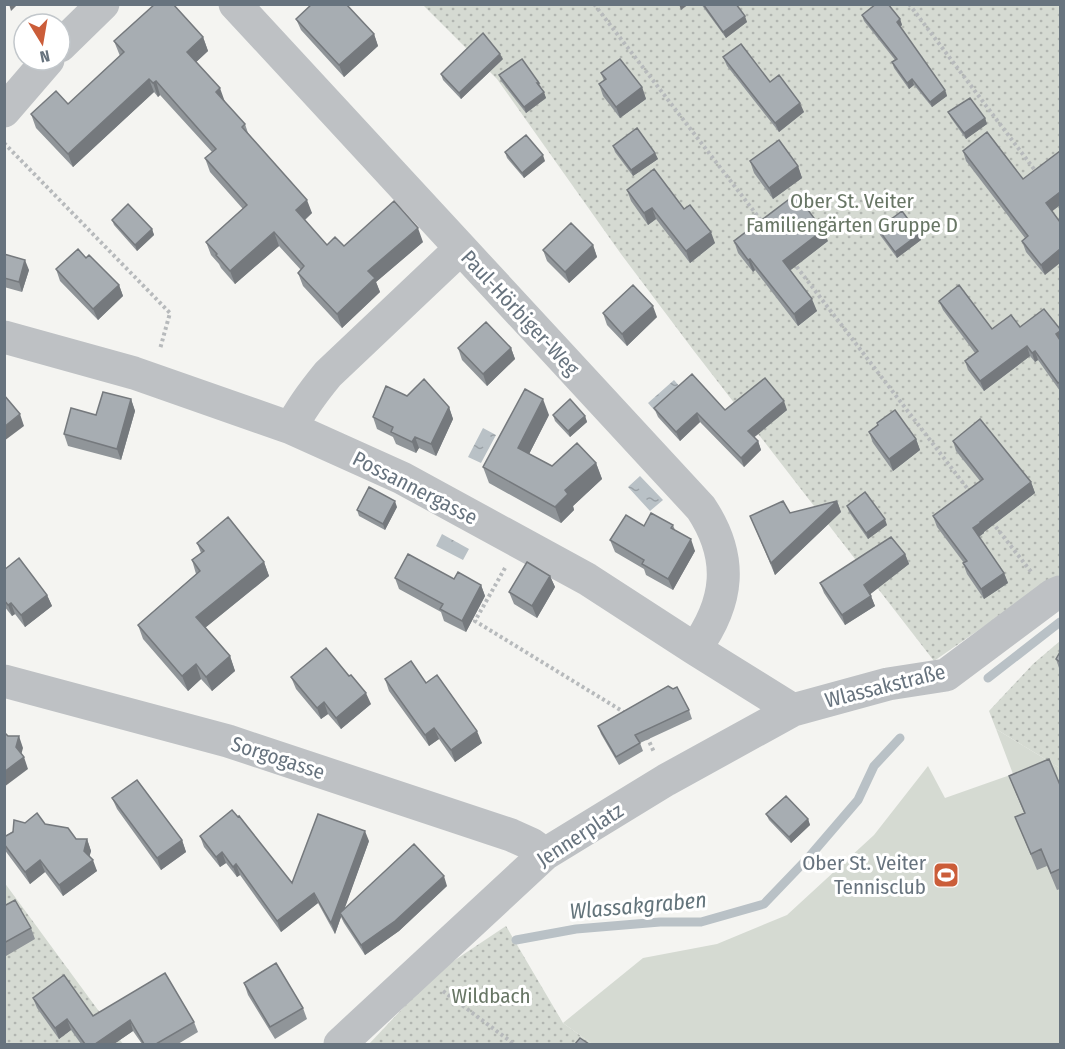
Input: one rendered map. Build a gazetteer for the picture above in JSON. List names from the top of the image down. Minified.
{"streets":{"street":["Paul-Hörbiger-Weg","Possannergasse","Wlassakstraße","Sorgogasse","Jennerplatz"]},"crossings":[["Paul-Hörbiger-Weg","Possannergasse"],["Possannergasse","Wlassakstraße"],["Possannergasse","Jennerplatz"],["Wlassakstraße","Jennerplatz"],["Sorgogasse","Jennerplatz"]],"water":["Wlassakgraben"],"parks":["Ober St. Veiter Familiengärten Gruppe D","Wildbach"],"places":{"sports":["Ober St. Veiter Tennisclub"]},"north":"bottom"}
